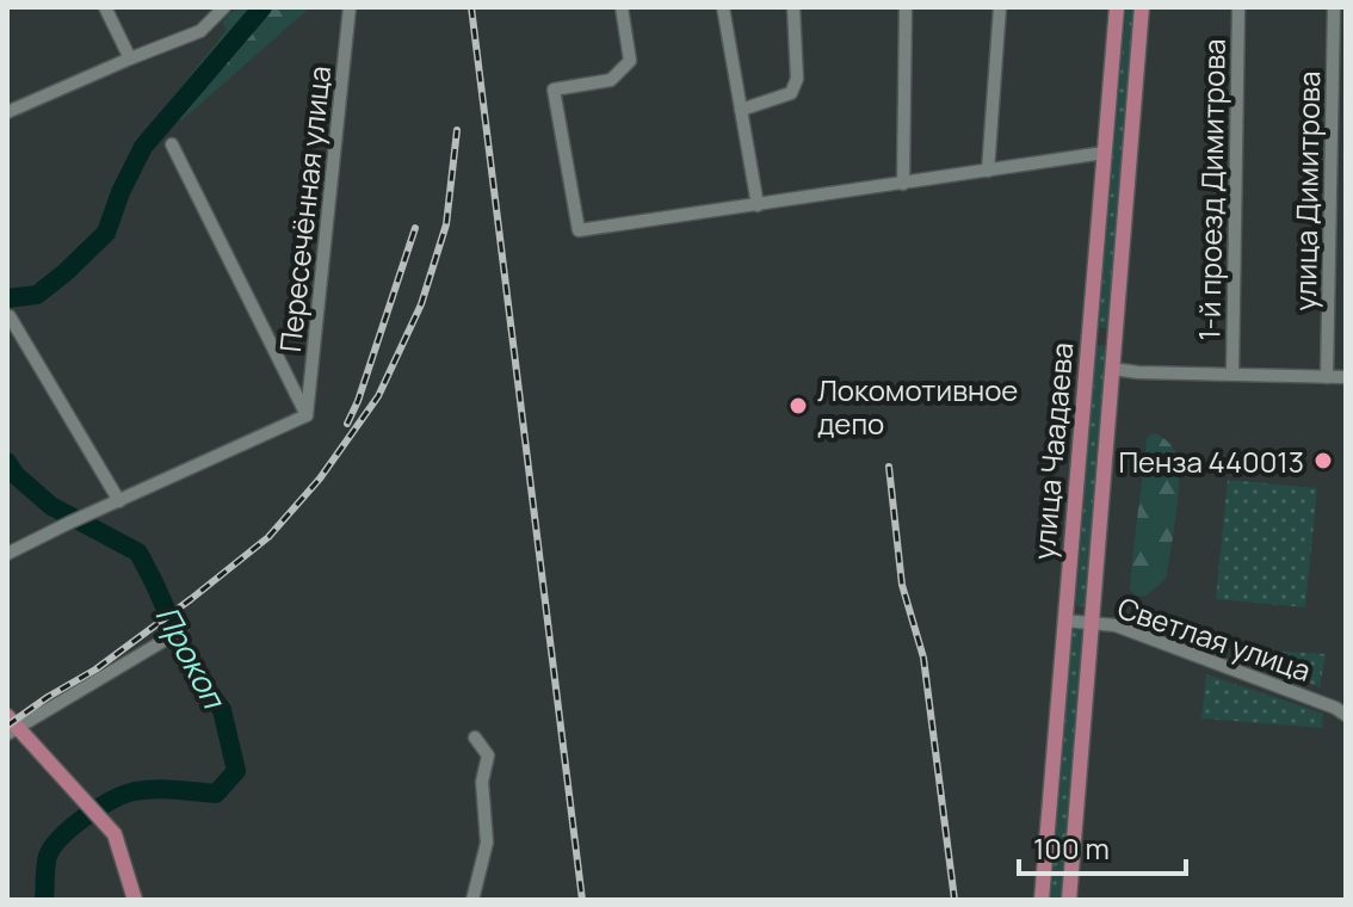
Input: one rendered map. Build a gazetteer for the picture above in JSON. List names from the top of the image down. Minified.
{"streets":{"main road":["улица Чаадаева"],"street":["1-й проезд Димитрова","улица Димитрова","Пересечённая улица","Светлая улица"]},"crossings":[["улица Чаадаева","Светлая улица"]],"water":["Прокоп"],"places":["Локомотивное депо","Пенза 440013"],"scale_bar":"100 m"}
